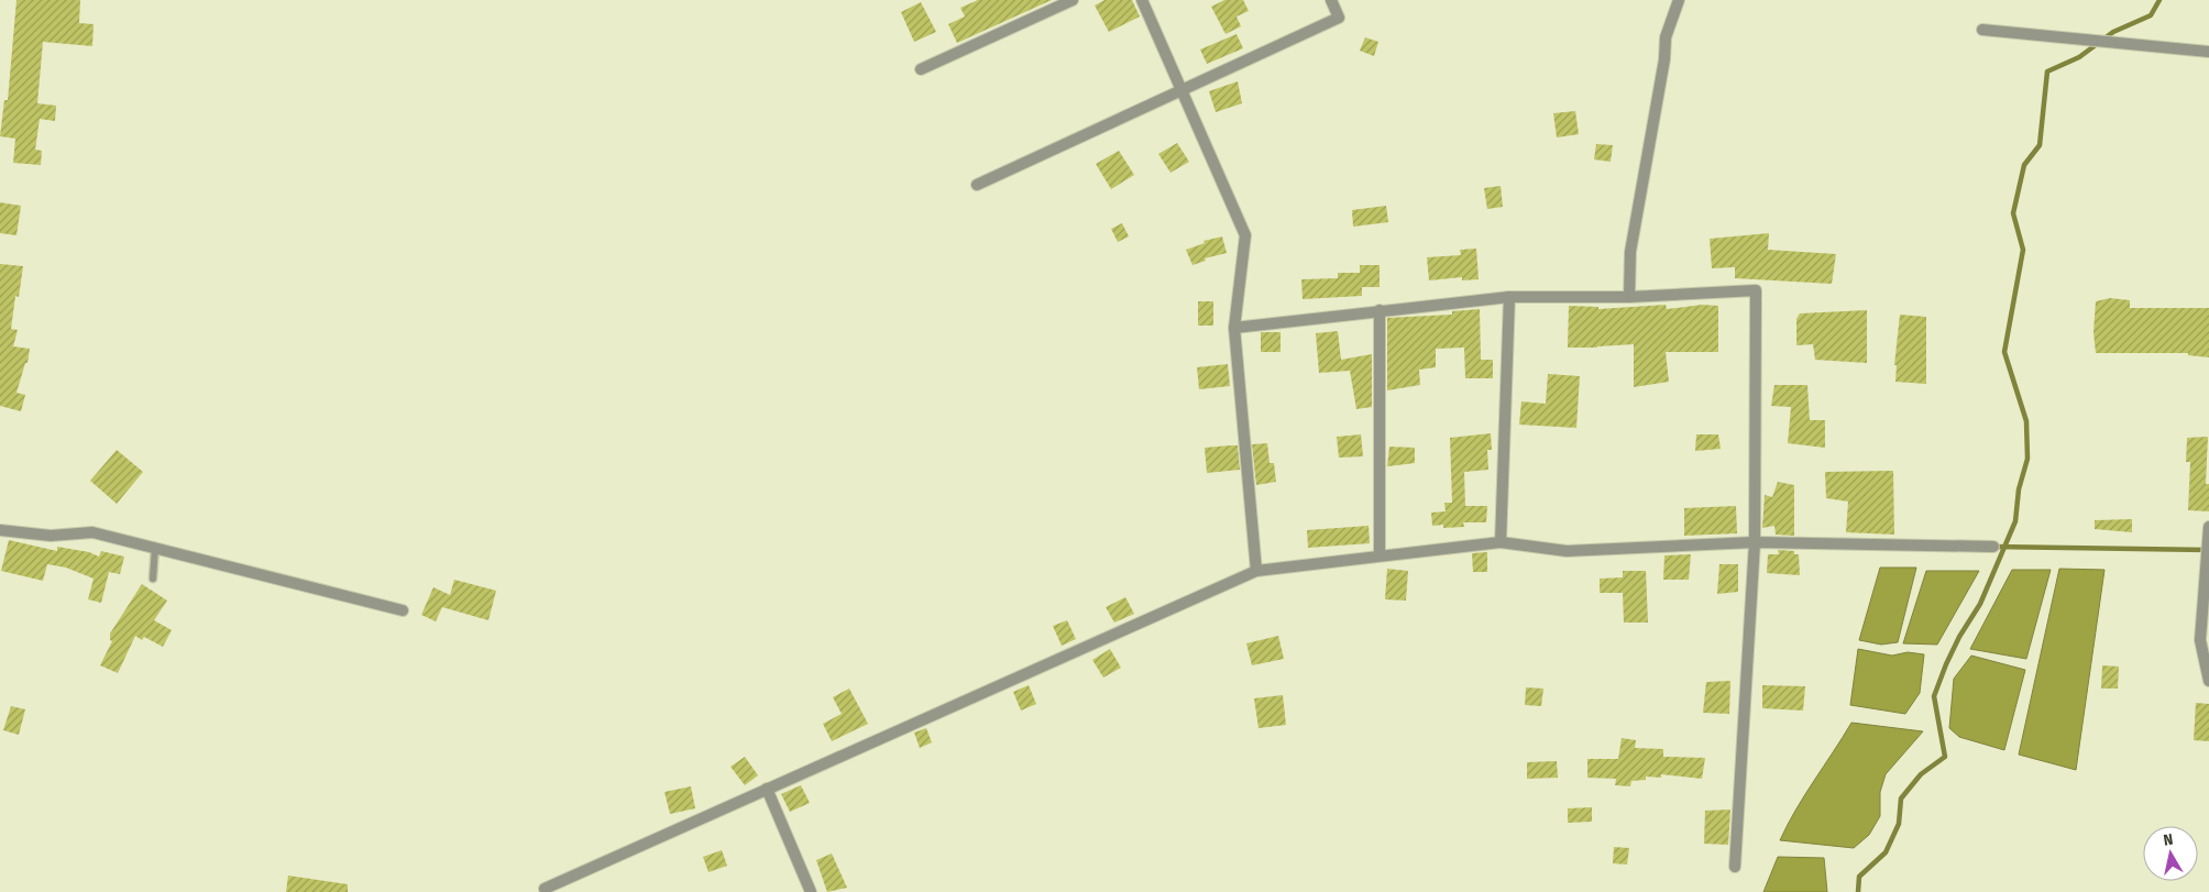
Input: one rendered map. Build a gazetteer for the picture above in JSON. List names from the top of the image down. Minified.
{"north":"top"}
